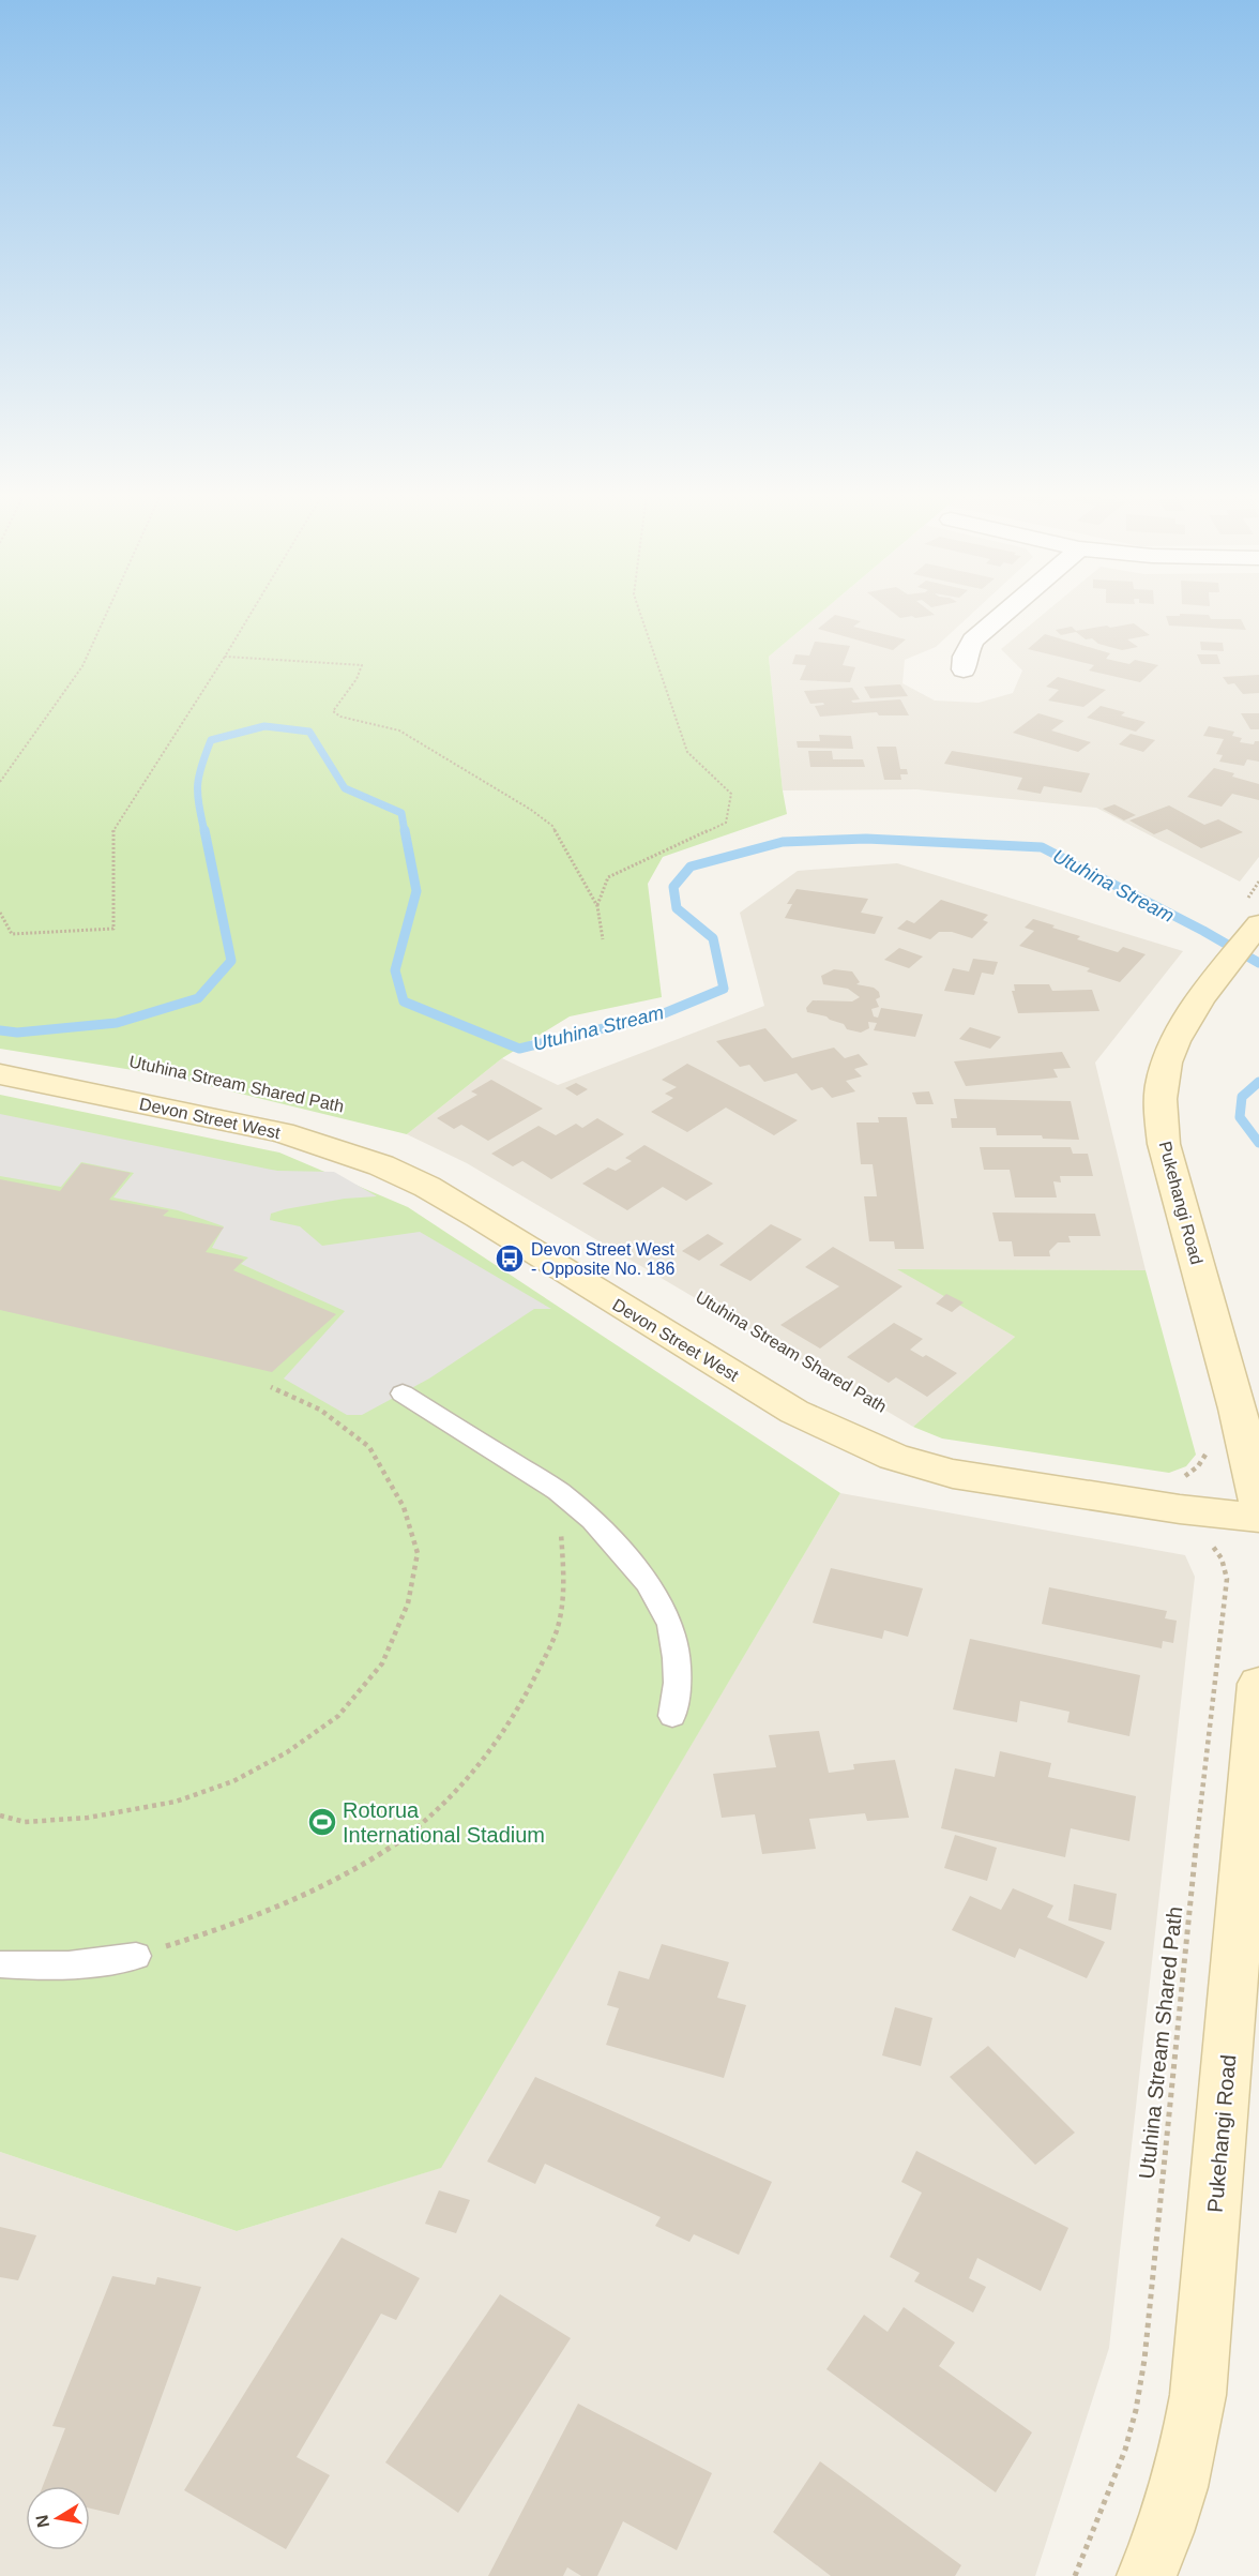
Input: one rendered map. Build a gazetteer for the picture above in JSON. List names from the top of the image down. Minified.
{"streets":{"main road":["Devon Street West","Pukehangi Road"],"path":["Utuhina Stream Shared Path"]},"water":["Utuhina Stream"],"places":{"bus stop":["Devon Street West - Opposite No. 186"],"sports":["Rotorua International Stadium"]},"north":"left"}
